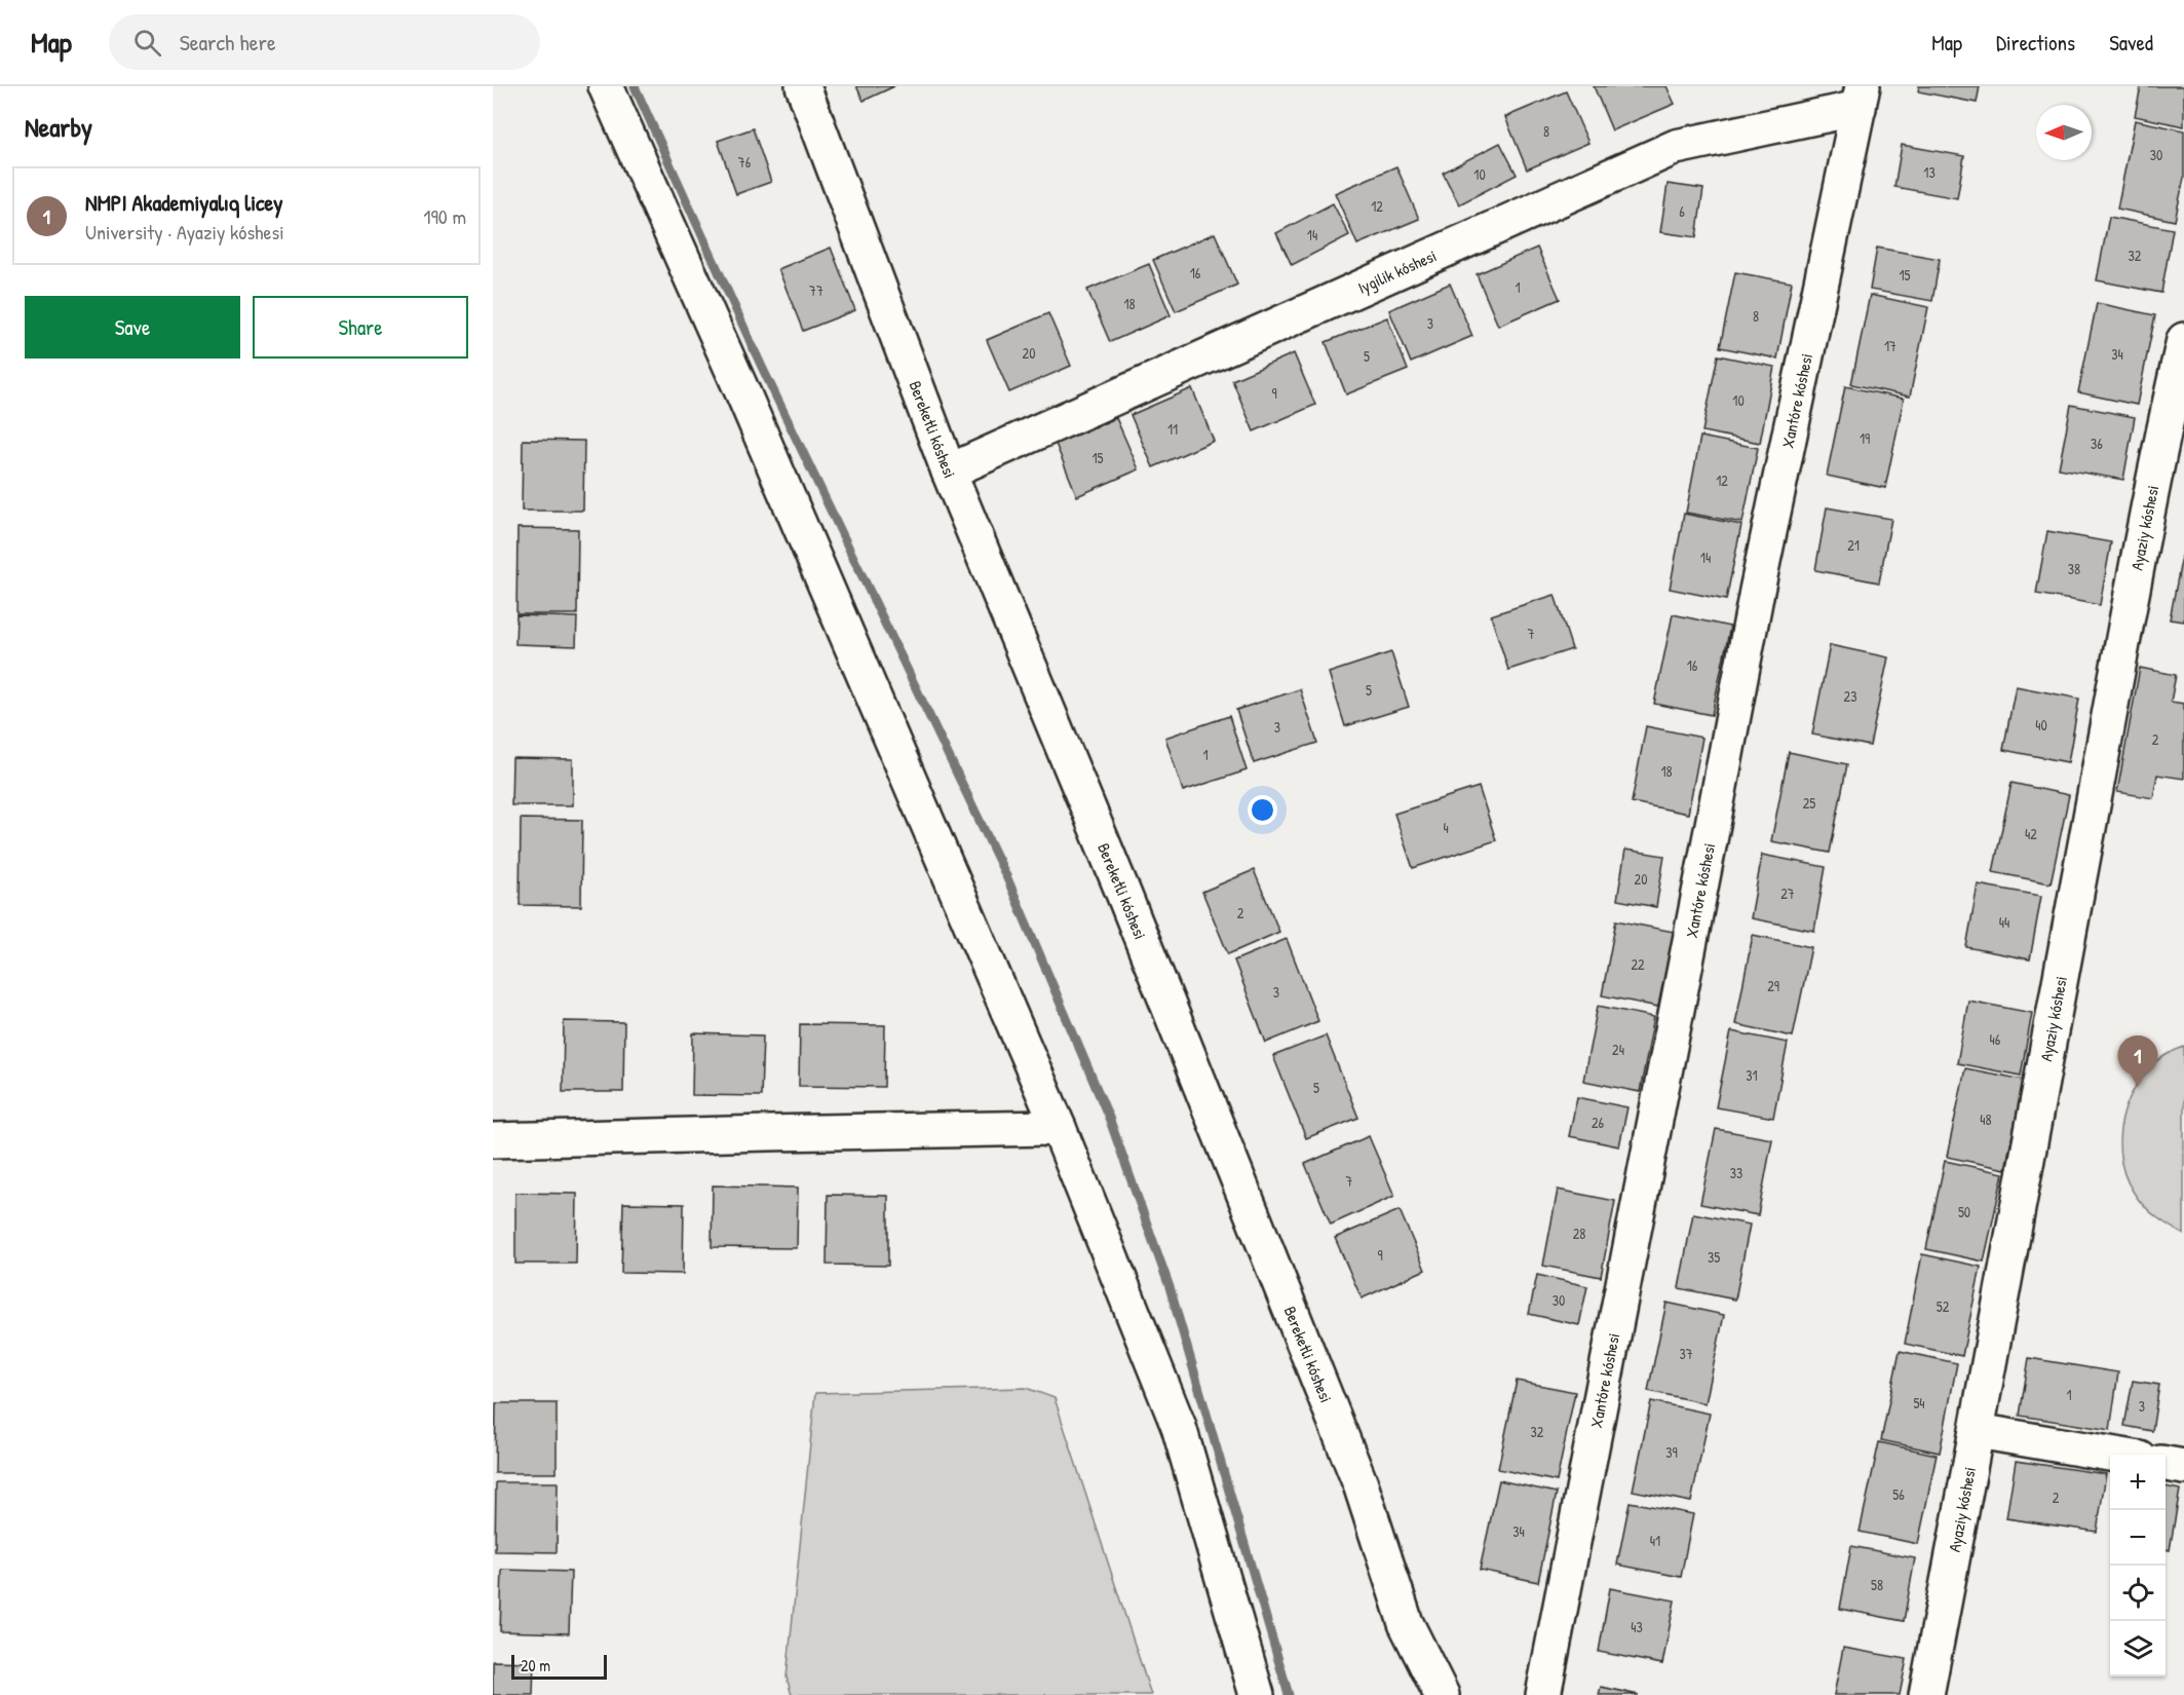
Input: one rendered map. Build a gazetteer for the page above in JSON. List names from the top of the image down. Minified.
{"streets":{"street":["Iygilik kóshesi","Xantóre kóshesi","Bereketli kóshesi","Ayaziy kóshesi"]},"crossings":[["Iygilik kóshesi","Xantóre kóshesi"],["Iygilik kóshesi","Bereketli kóshesi"]],"house_numbers":["8","30","76","13","10","12","6","14","32","16","15","1","77","18","8","3","17","20","34","5","9","10","11","19","36","15","12","21","14","38","7","16","5","23","40","3","2","1","18","25","4","42","20","27","2","44","22","29","3","46","24","31","5","48","26","33","7","50","28","9","35","30","52","37","1","54","3","32","39","56","2","34","41","58","43"],"scale_bar":"20 m","north":"left","page":{"header":"Map","search":"Search here","nav":["Map","Directions","Saved"],"heading":"Nearby","list":[{"mark":"1","name":"NMPI Akademiyalıq licey","note":"University · Ayaziy kóshesi","value":"190 m"}],"buttons":["Save","Share"],"pins":"1","map_buttons":["+","−"],"scale":"20 m"}}
